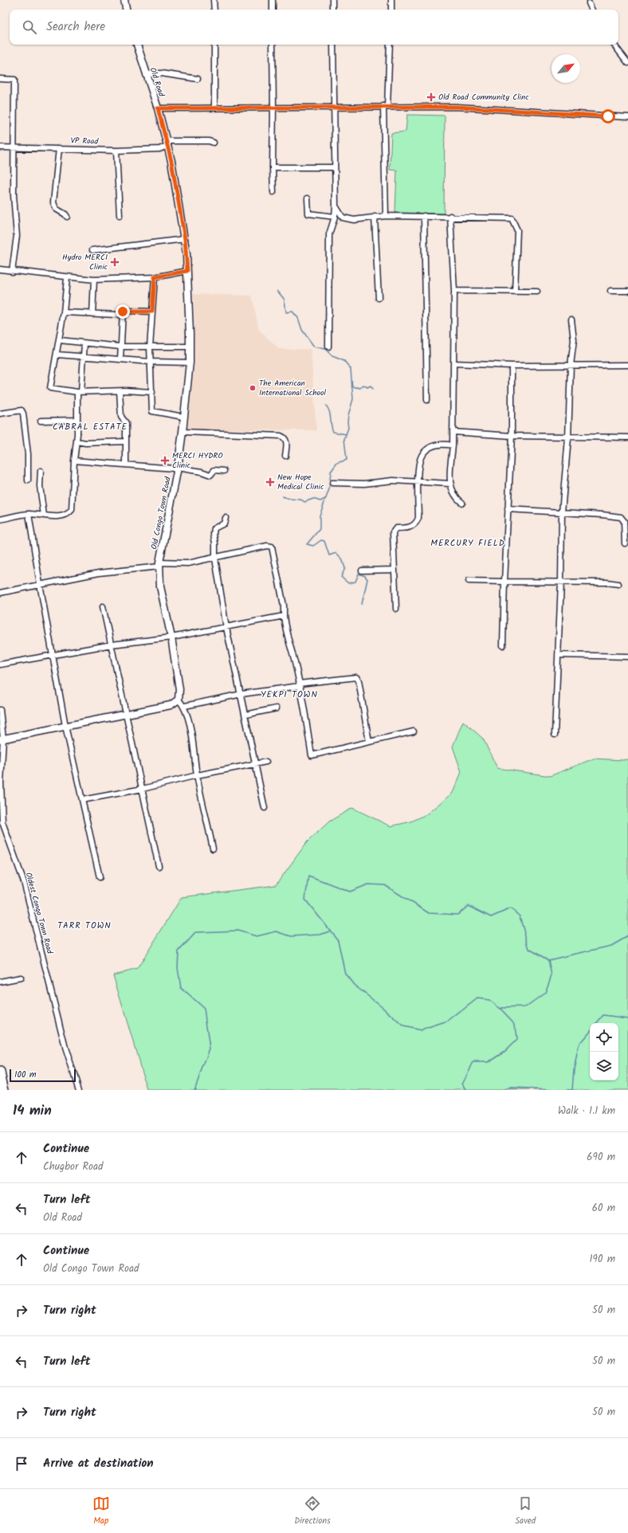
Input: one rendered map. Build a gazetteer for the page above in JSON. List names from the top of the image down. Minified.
{"streets":{"street":["Old Road","VP Road","Old Congo Town Road","Oldest Congo Town Road"]},"crossings":[["Old Road","VP Road"],["Old Road","Old Congo Town Road"],["VP Road","Old Congo Town Road"]],"districts":["CABRAL ESTATE","MERCURY FIELD","YEKPI TOWN","TARR TOWN"],"places":{"health":["Old Road Community Clinc","Hydro MERCI Clinic","MERCI HYDRO Clinic","New Hope Medical Clinic"],"other":["The American International School"]},"scale_bar":"100 m","north":"top right","page":{"search":"Search here","scale":"100 m","heading":["14 min","Walk · 1.1 km"],"list":[["Continue","Chugbor Road","690 m"],["Turn left","Old Road","60 m"],["Continue","Old Congo Town Road","190 m"],["Turn right","50 m"],["Turn left","50 m"],["Turn right","50 m"],"Arrive at destination"],"nav":["Map","Directions","Saved"]}}
